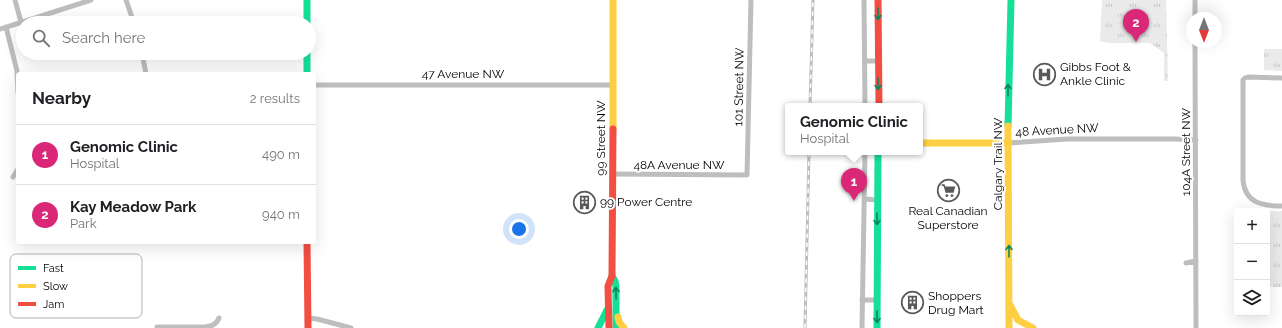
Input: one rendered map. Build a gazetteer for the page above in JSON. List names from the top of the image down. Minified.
{"streets":{"main road":["48 Avenue NW","99 Street NW","Calgary Trail NW"],"street":["47 Avenue NW","101 Street NW","104A Street NW","48A Avenue NW"]},"crossings":[["47 Avenue NW","99 Street NW"],["101 Street NW","48A Avenue NW"],["48 Avenue NW","104A Street NW"],["48 Avenue NW","Calgary Trail NW"],["99 Street NW","48A Avenue NW"]],"one_way":["Calgary Trail NW"],"places":{"hospital":["Gibbs Foot & Ankle Clinic"],"supermarket":["Real Canadian Superstore"],"building":["99 Power Centre","Shoppers Drug Mart"]},"legend":["Fast","Slow","Jam"],"north":"bottom","page":{"pins":["2","1"],"search":"Search here","heading":["Nearby","2 results"],"popup":["Genomic Clinic","Hospital"],"list":[{"mark":"1","name":"Genomic Clinic","note":"Hospital","value":"490 m"},{"mark":"2","name":"Kay Meadow Park","note":"Park","value":"940 m"}],"map_buttons":["+","−"]}}
